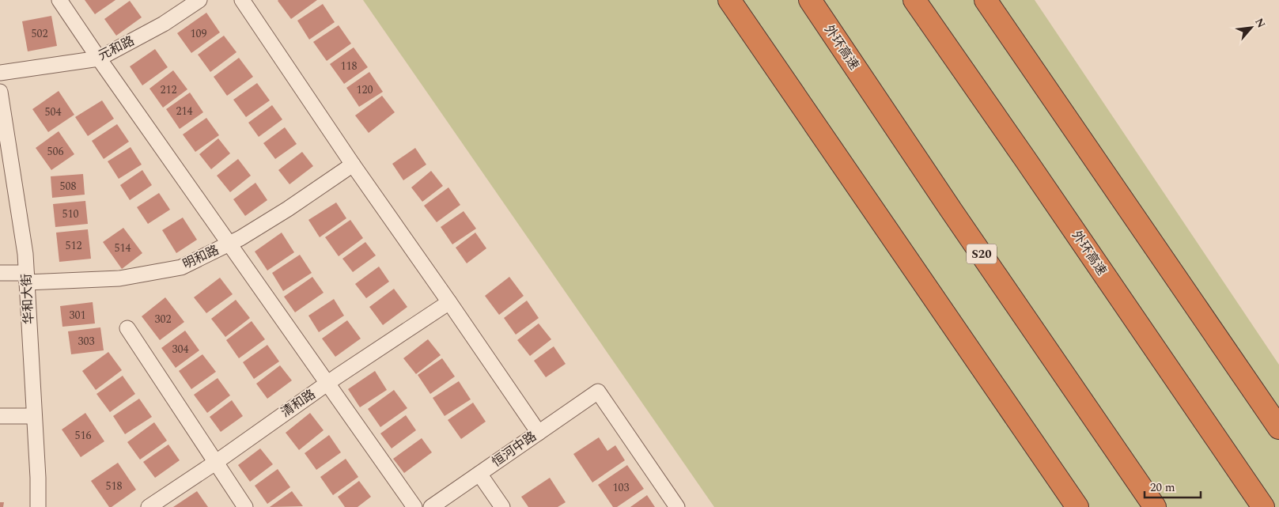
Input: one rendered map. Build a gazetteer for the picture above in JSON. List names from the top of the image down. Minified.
{"streets":{"highway":["外环高速","S20"],"street":["元和路","明和路","华和大街","清和路","恒河中路"]},"crossings":[["明和路","华和大街"]],"house_numbers":["502","109","118","212","120","214","504","506","508","510","512","514","301","302","303","304","516","518","103"],"scale_bar":"20 m","north":"top right"}
